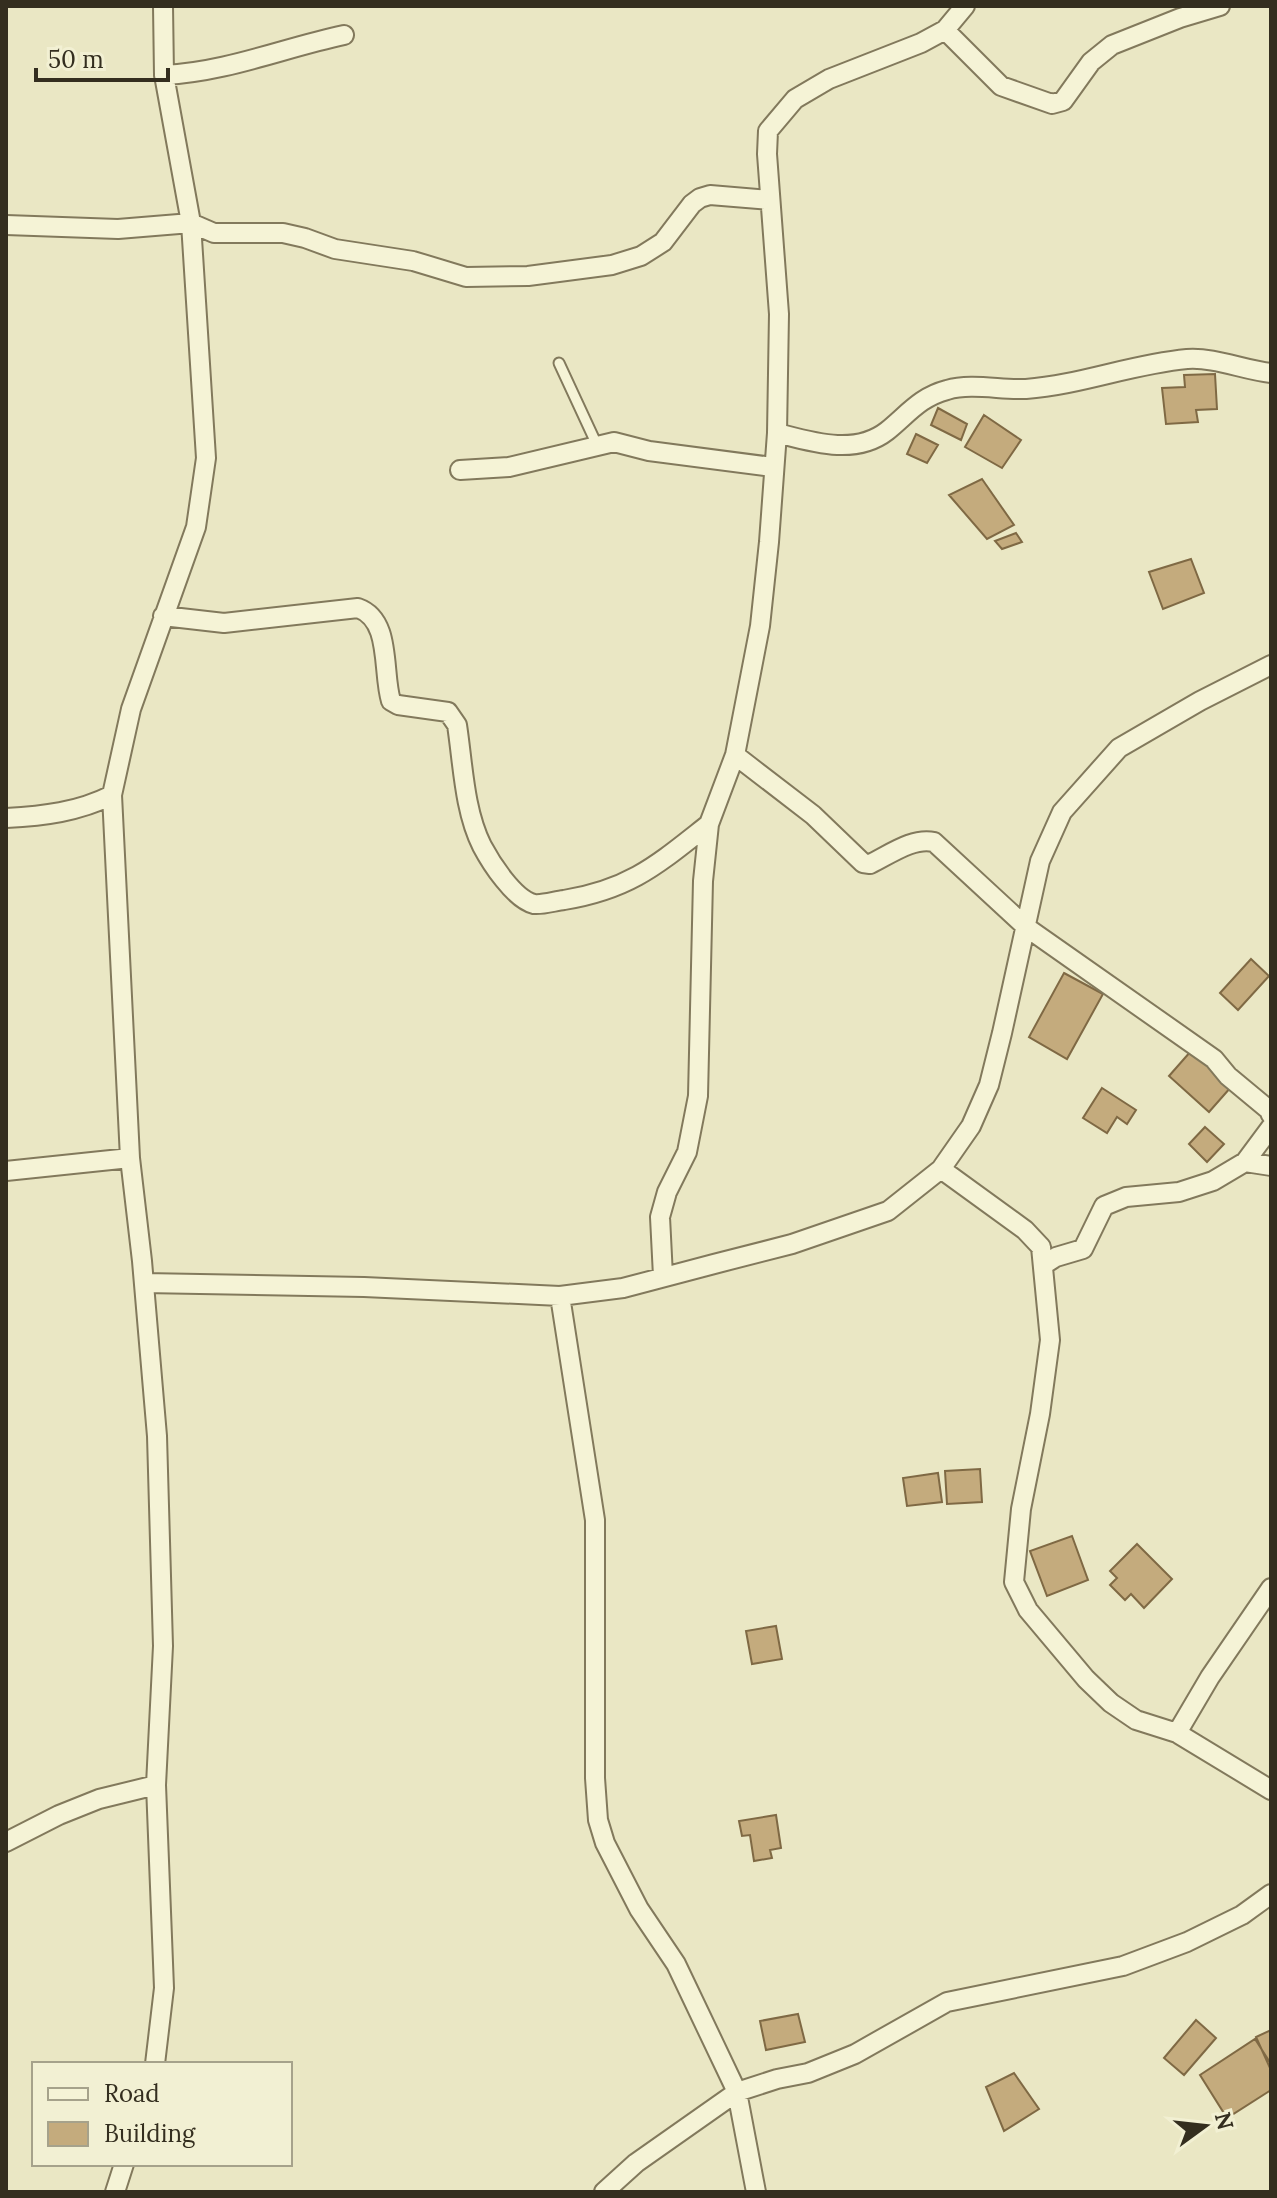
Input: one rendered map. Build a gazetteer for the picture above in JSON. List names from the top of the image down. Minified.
{"legend":["Road","Building"],"scale_bar":"50 m","north":"right"}
